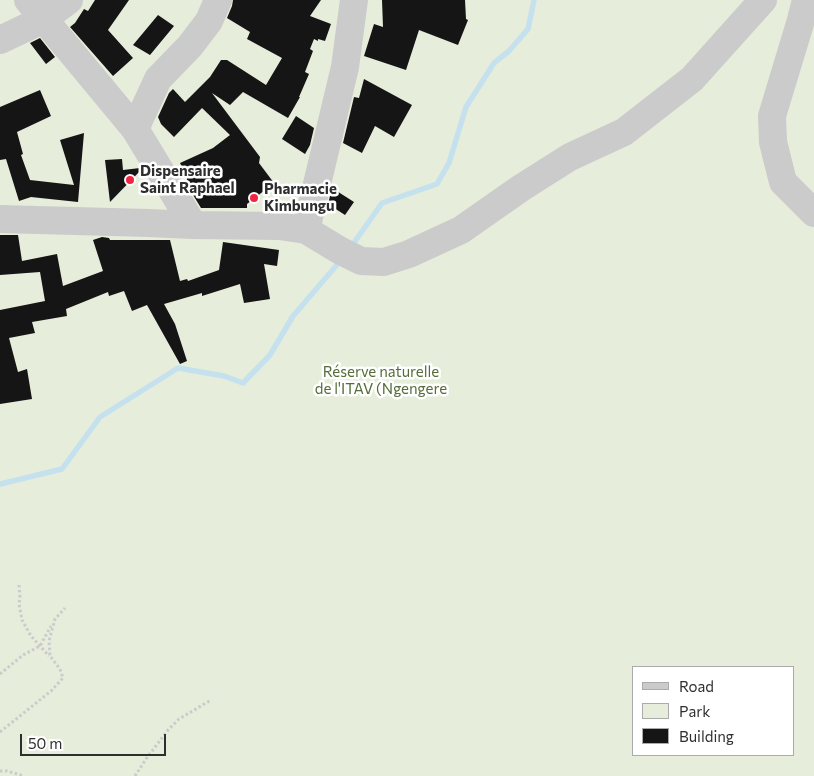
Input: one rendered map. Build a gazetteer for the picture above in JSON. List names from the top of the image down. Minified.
{"parks":["Réserve naturelle de l'ITAV (Ngengere"],"places":["Dispensaire Saint Raphael","Pharmacie Kimbungu"],"legend":["Road","Park","Building"],"scale_bar":"50 m"}
